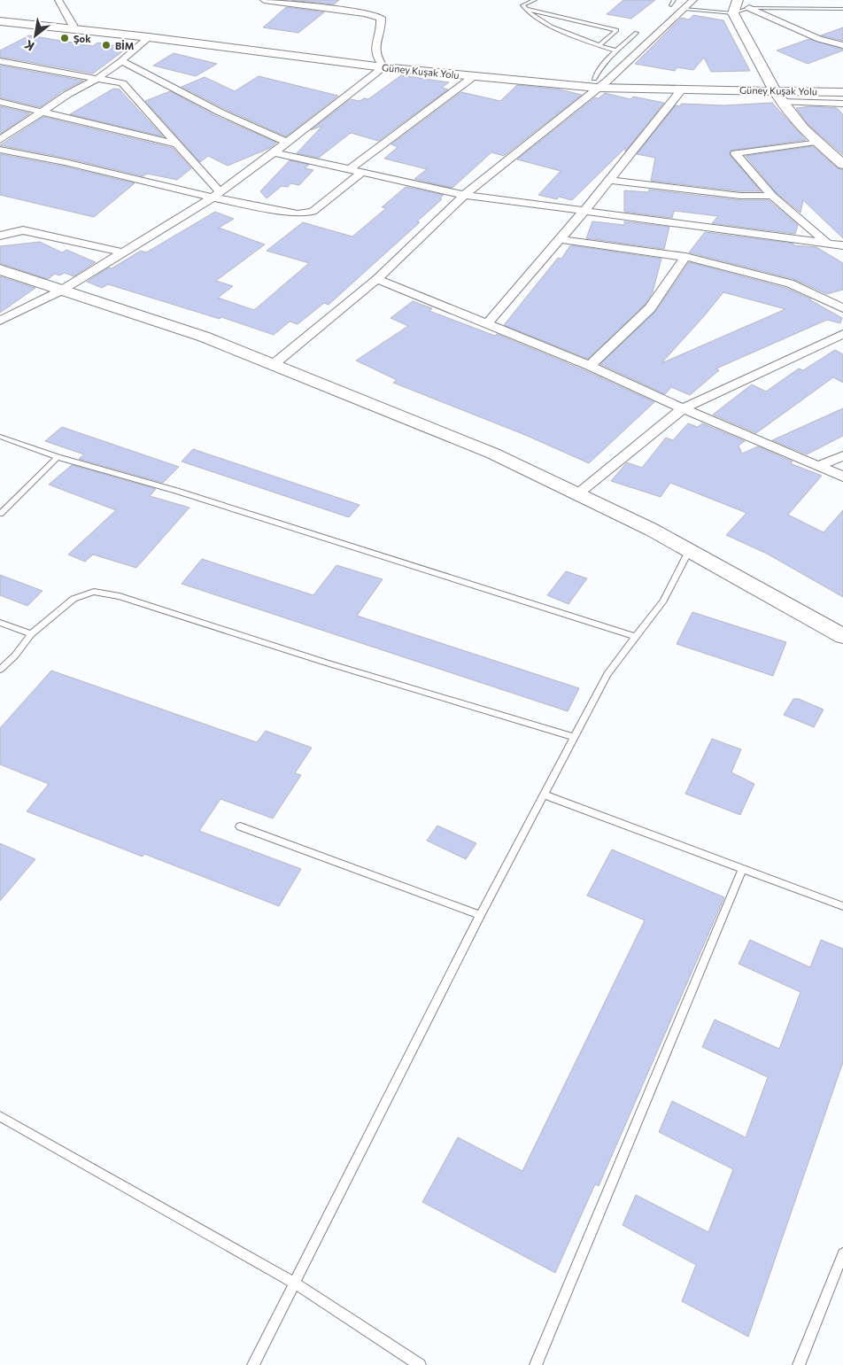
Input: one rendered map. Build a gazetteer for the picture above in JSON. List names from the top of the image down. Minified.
{"streets":{"main road":["Güney Kuşak Yolu"]},"places":["Şok","BİM"],"north":"bottom left"}
